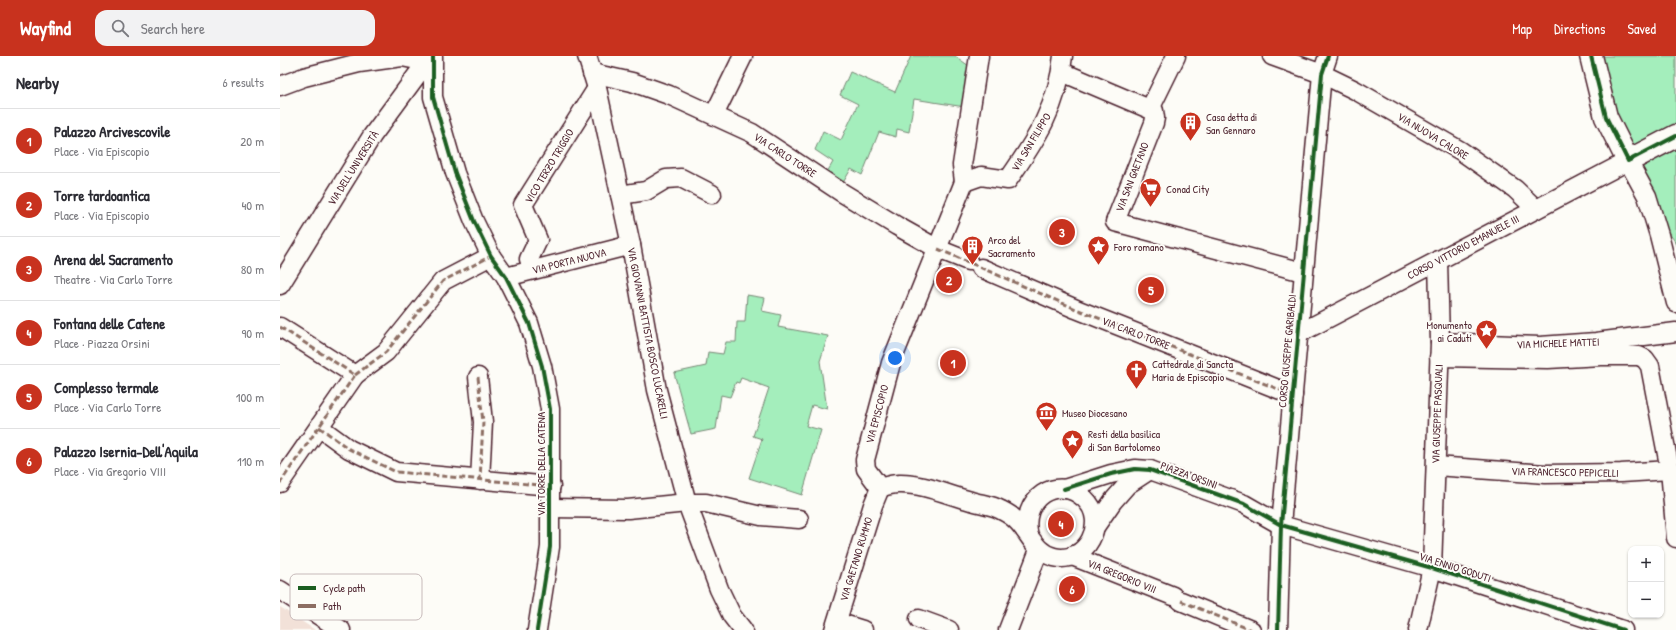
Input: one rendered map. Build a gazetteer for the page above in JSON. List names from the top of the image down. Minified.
{"streets":{"street":["VIA NUOVA CALORE","VIA SAN FILIPPO","VIA CARLO TORRE","VICO TERZO TRIGGIO","VIA DELL'UNIVERSITÀ","VIA SAN GAETANO","CORSO VITTORIO EMANUELE III","VIA PORTA NUOVA","VIA GIOVANNI BATTISTA BOSCO LUCARELLI","VIA MICHELE MATTEI","CORSO GIUSEPPE GARIBALDI","VIA EPISCOPIO","VIA GIUSEPPE PASQUALI","VIA TORRE DELLA CATENA","VIA FRANCESCO PEPICELLI","PIAZZA ORSINI","VIA GAETANO RUMMO","VIA ENNIO GODUTI","VIA GREGORIO VIII"]},"crossings":[["VIA NUOVA CALORE","CORSO VITTORIO EMANUELE III"],["VIA NUOVA CALORE","CORSO GIUSEPPE GARIBALDI"],["VIA SAN FILIPPO","VIA EPISCOPIO"],["VIA CARLO TORRE","VICO TERZO TRIGGIO"],["VIA CARLO TORRE","VIA GIOVANNI BATTISTA BOSCO LUCARELLI"],["VIA CARLO TORRE","CORSO GIUSEPPE GARIBALDI"],["VIA CARLO TORRE","VIA EPISCOPIO"],["VICO TERZO TRIGGIO","VIA PORTA NUOVA"],["VICO TERZO TRIGGIO","VIA GIOVANNI BATTISTA BOSCO LUCARELLI"],["VIA DELL'UNIVERSITÀ","VIA TORRE DELLA CATENA"],["VIA SAN GAETANO","CORSO GIUSEPPE GARIBALDI"],["CORSO VITTORIO EMANUELE III","CORSO GIUSEPPE GARIBALDI"],["CORSO VITTORIO EMANUELE III","VIA GIUSEPPE PASQUALI"],["VIA PORTA NUOVA","VIA GIOVANNI BATTISTA BOSCO LUCARELLI"],["VIA PORTA NUOVA","VIA TORRE DELLA CATENA"],["VIA MICHELE MATTEI","VIA GIUSEPPE PASQUALI"],["CORSO GIUSEPPE GARIBALDI","PIAZZA ORSINI"],["CORSO GIUSEPPE GARIBALDI","VIA ENNIO GODUTI"],["VIA EPISCOPIO","PIAZZA ORSINI"],["VIA EPISCOPIO","VIA GAETANO RUMMO"],["VIA GIUSEPPE PASQUALI","VIA FRANCESCO PEPICELLI"],["VIA GIUSEPPE PASQUALI","VIA ENNIO GODUTI"],["PIAZZA ORSINI","VIA GAETANO RUMMO"],["PIAZZA ORSINI","VIA ENNIO GODUTI"],["PIAZZA ORSINI","VIA GREGORIO VIII"]],"places":{"building":["Casa detta di San Gennaro","Arco del Sacramento"],"supermarket":["Conad City"],"place":["Foro romano","Monumento ai Caduti","Resti della basilica di San Bartolomeo"],"church":["Cattedrale di Sancta Maria de Episcopio"],"museum":["Museo Diocesano"]},"legend":["Cycle path","Path"],"page":{"header":"Wayfind","search":"Search here","nav":["Map","Directions","Saved"],"heading":["Nearby","6 results"],"list":[{"mark":"1","name":"Palazzo Arcivescovile","note":"Place · Via Episcopio","value":"20 m"},{"mark":"2","name":"Torre tardoantica","note":"Place · Via Episcopio","value":"40 m"},{"mark":"3","name":"Arena del Sacramento","note":"Theatre · Via Carlo Torre","value":"80 m"},{"mark":"4","name":"Fontana delle Catene","note":"Place · Piazza Orsini","value":"90 m"},{"mark":"5","name":"Complesso termale","note":"Place · Via Carlo Torre","value":"100 m"},{"mark":"6","name":"Palazzo Isernia-Dell'Aquila","note":"Place · Via Gregorio VIII","value":"110 m"}],"pins":["3","2","5","1","4","6"],"map_buttons":["+","−"]}}
